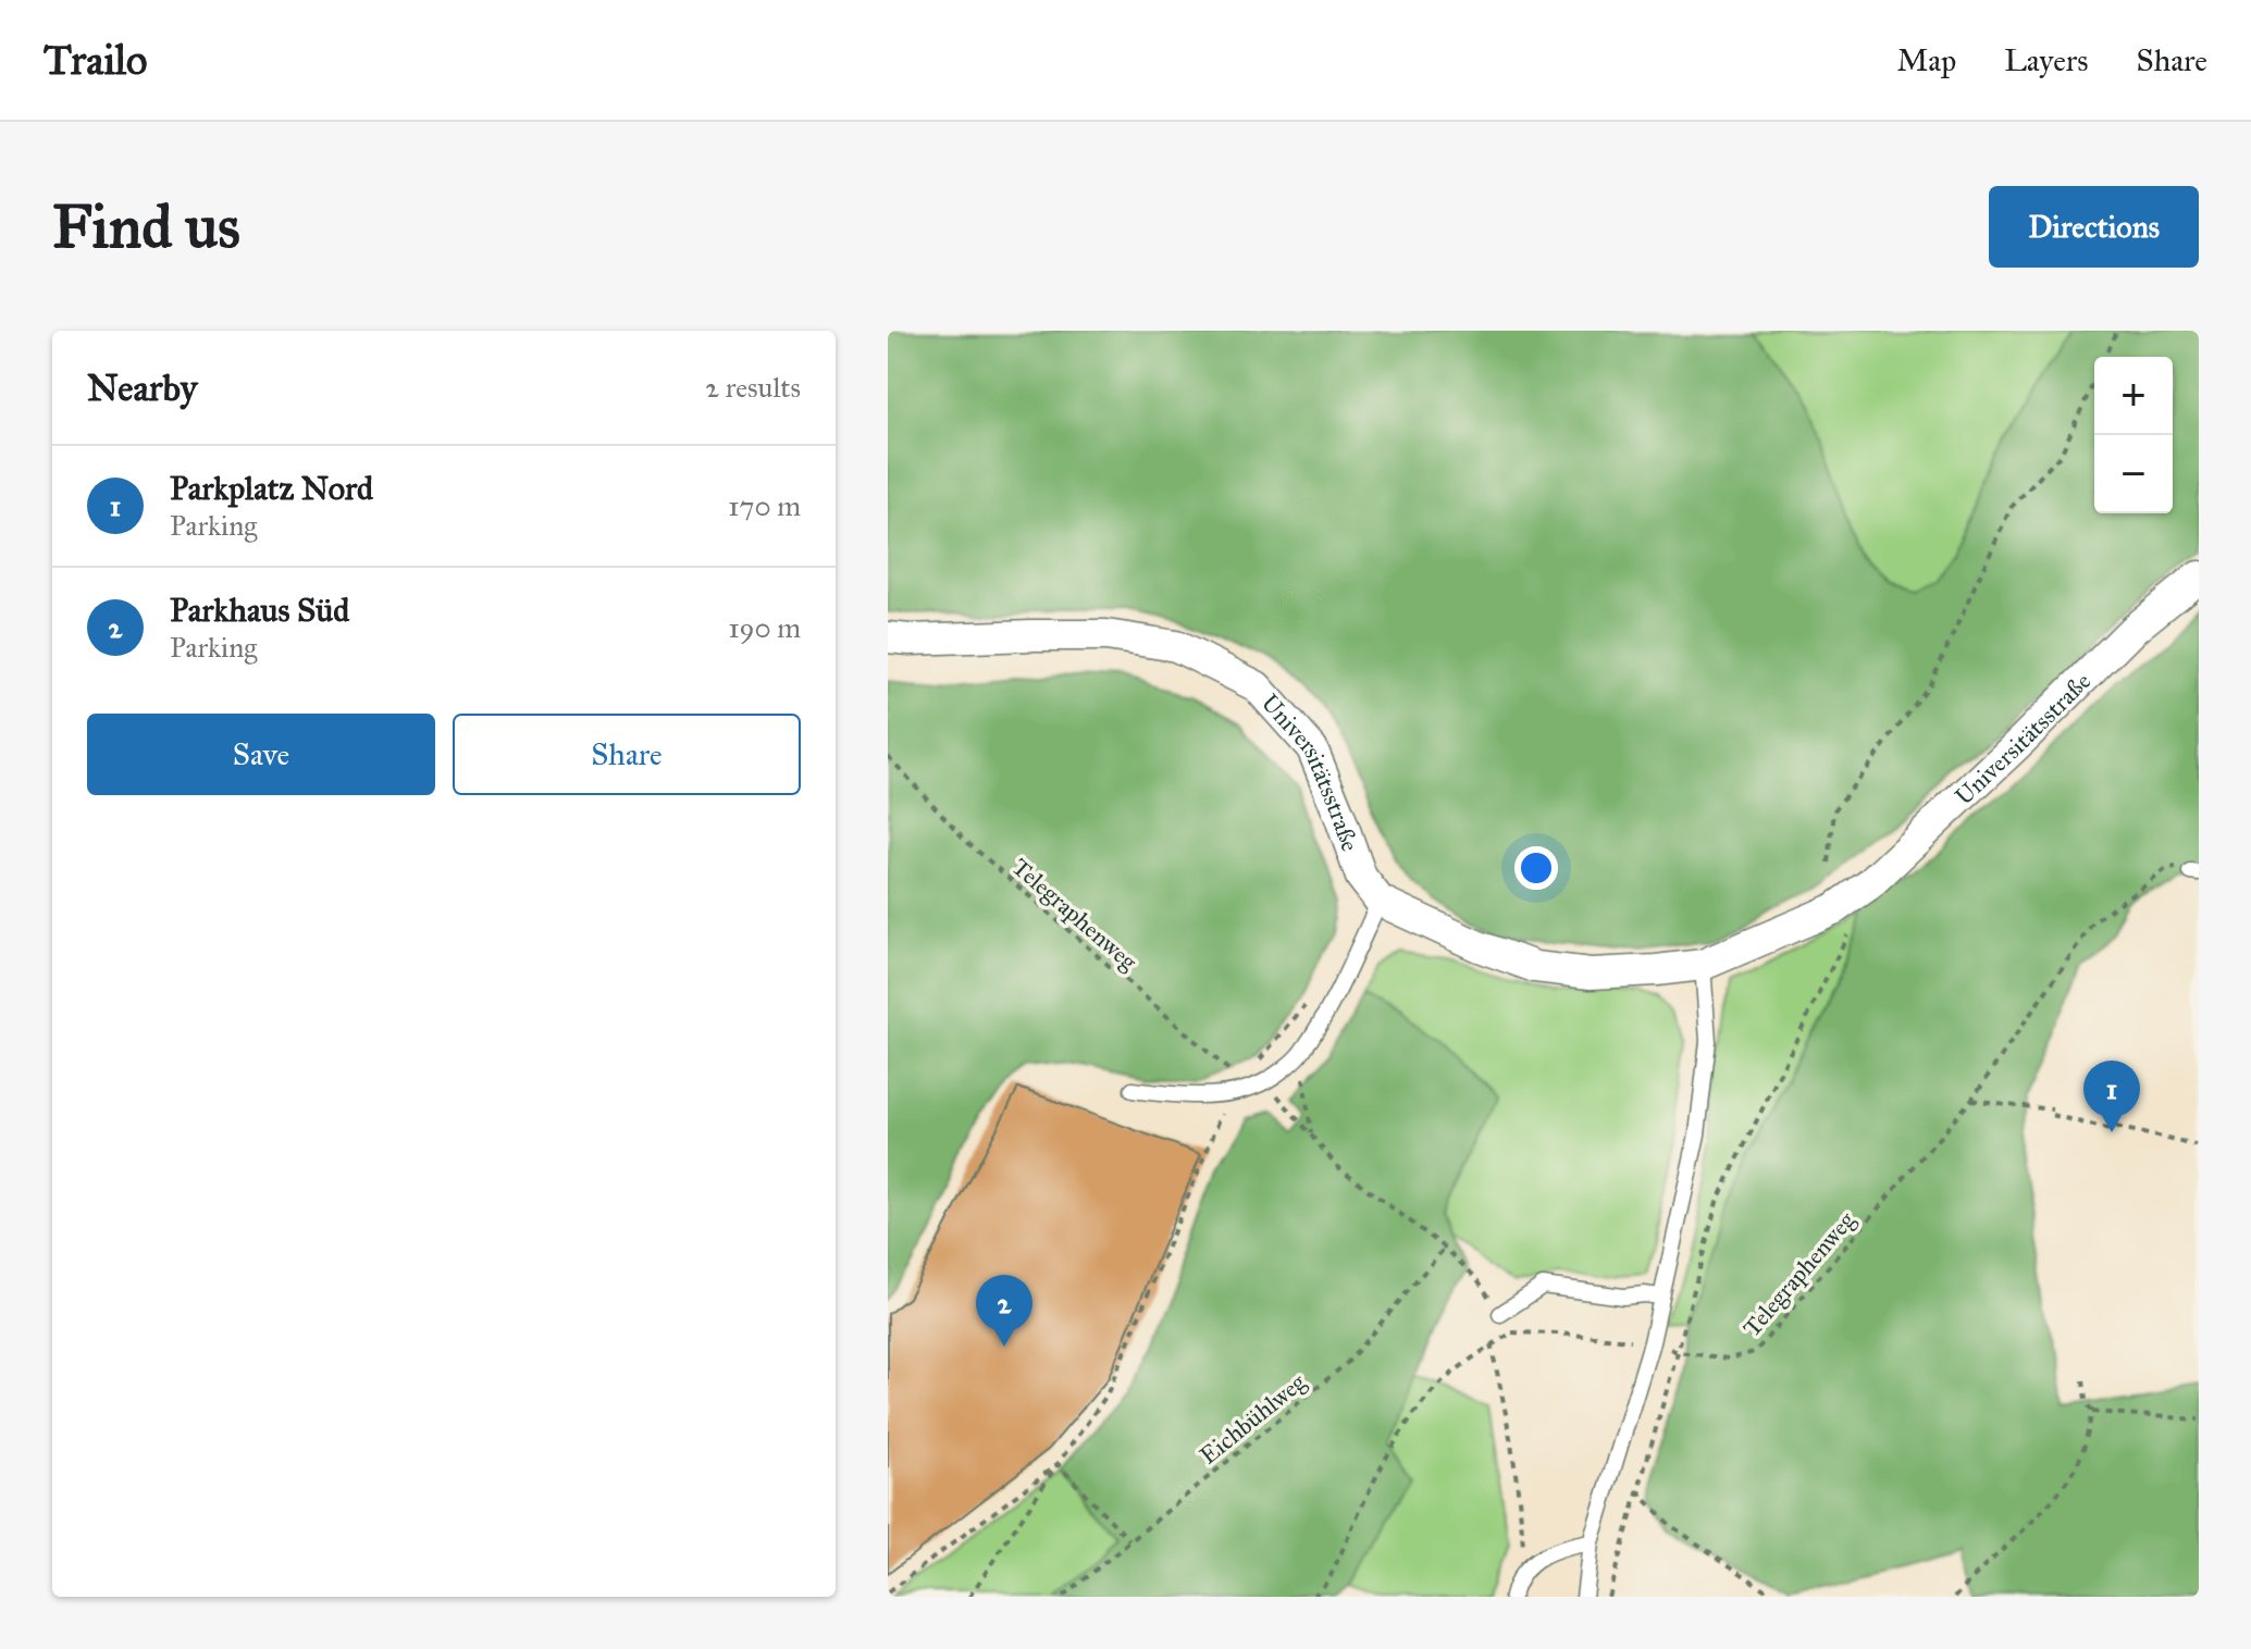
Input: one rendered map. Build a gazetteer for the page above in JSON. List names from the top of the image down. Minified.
{"streets":{"street":["Universitätsstraße"],"path":["Telegraphenweg","Eichbühlweg"]},"page":{"header":"Trailo","nav":["Map","Layers","Share"],"buttons":["Directions",["Save","Share"]],"title":"Find us","heading":["Nearby","2 results"],"map_buttons":["+","−"],"list":[{"mark":"1","name":"Parkplatz Nord","note":"Parking","value":"170 m"},{"mark":"2","name":"Parkhaus Süd","note":"Parking","value":"190 m"}],"pins":["1","2"]}}
